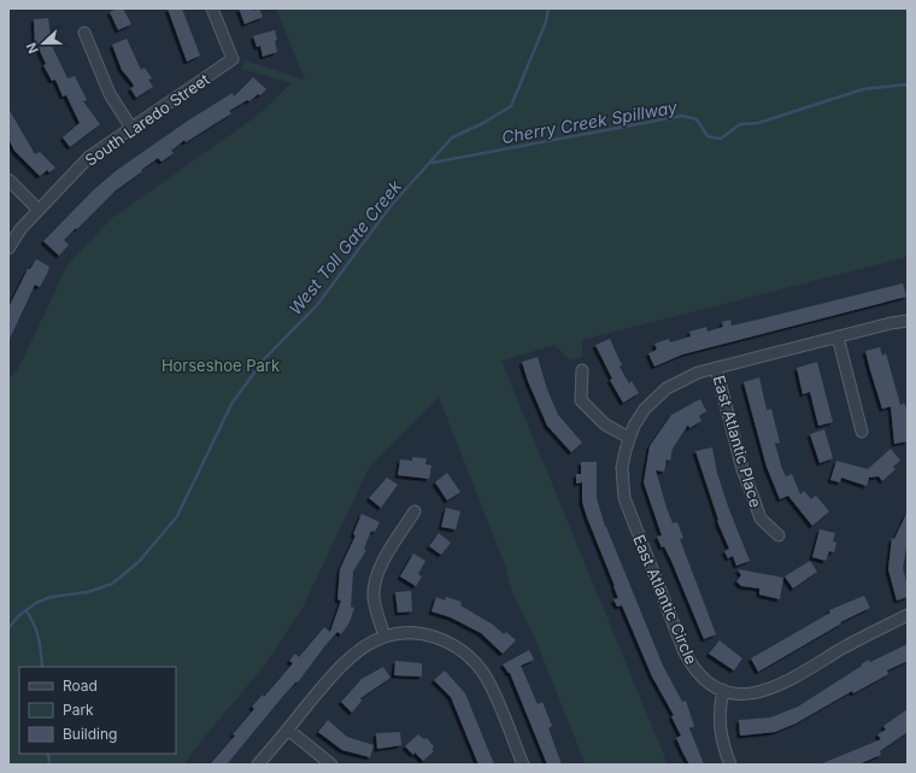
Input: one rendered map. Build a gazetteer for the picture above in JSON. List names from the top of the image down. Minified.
{"streets":{"street":["South Laredo Street","East Atlantic Place","East Atlantic Circle"]},"crossings":[["East Atlantic Place","East Atlantic Circle"]],"water":["Cherry Creek Spillway","West Toll Gate Creek"],"parks":["Horseshoe Park"],"legend":["Road","Park","Building"],"north":"left"}
